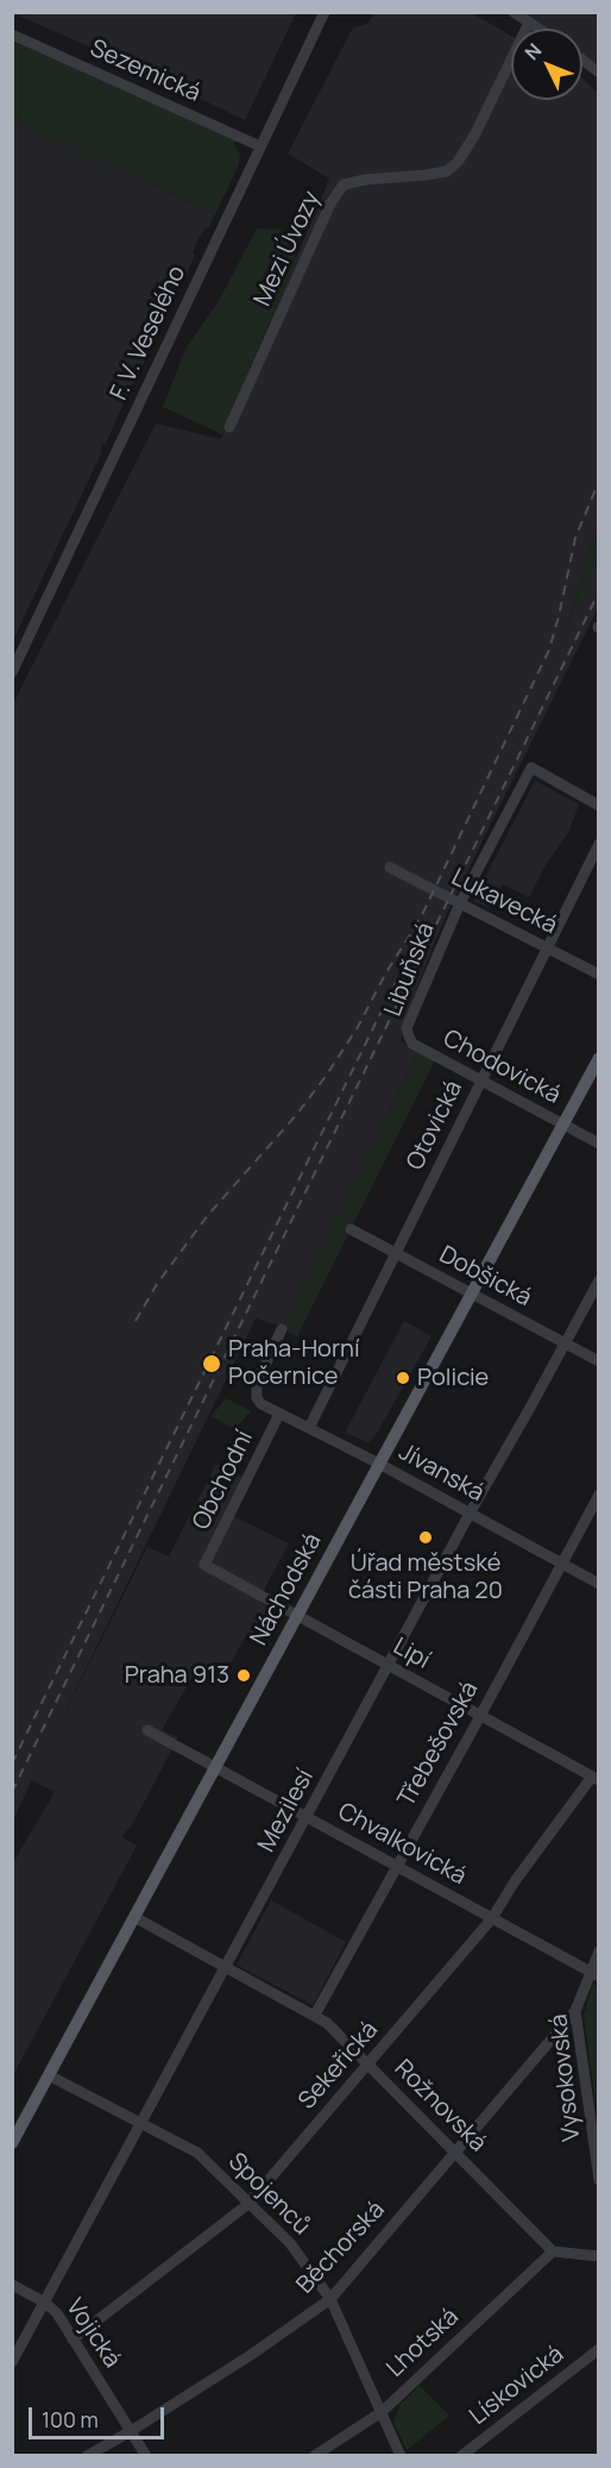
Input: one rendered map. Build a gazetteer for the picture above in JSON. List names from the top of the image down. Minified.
{"streets":{"main road":["Náchodská"],"street":["Sezemická","Mezi Úvozy","F. V. Veselého","Lukavecká","Libuňská","Chodovická","Otovická","Dobšická","Jívanská","Obchodní","Lipí","Třebešovská","Mezilesí","Chvalkovická","Sekeřická","Vysokovská","Rožnovská","Spojenců","Běchorská","Vojická","Lhotská","Lískovická"]},"crossings":[["Sezemická","F. V. Veselého"],["Lukavecká","Libuňská"],["Lukavecká","Otovická"],["Libuňská","Chodovická"],["Chodovická","Otovická"],["Chodovická","Náchodská"],["Otovická","Dobšická"],["Otovická","Jívanská"],["Dobšická","Náchodská"],["Dobšická","Mezilesí"],["Jívanská","Obchodní"],["Jívanská","Náchodská"],["Jívanská","Třebešovská"],["Jívanská","Mezilesí"],["Obchodní","Lipí"],["Náchodská","Lipí"],["Náchodská","Chvalkovická"],["Náchodská","Rožnovská"],["Náchodská","Spojenců"],["Lipí","Třebešovská"],["Lipí","Mezilesí"],["Lipí","Sekeřická"],["Třebešovská","Chvalkovická"],["Třebešovská","Rožnovská"],["Mezilesí","Chvalkovická"],["Mezilesí","Rožnovská"],["Mezilesí","Spojenců"],["Mezilesí","Vojická"],["Chvalkovická","Sekeřická"],["Chvalkovická","Vysokovská"],["Sekeřická","Rožnovská"],["Sekeřická","Spojenců"],["Sekeřická","Vojická"],["Vysokovská","Běchorská"],["Rožnovská","Běchorská"],["Rožnovská","Lhotská"],["Spojenců","Běchorská"],["Spojenců","Lhotská"],["Běchorská","Vojická"]],"places":["Praha-Horní Počernice","Policie","Úřad městské části Praha 20","Praha 913"],"scale_bar":"100 m","north":"top left"}
